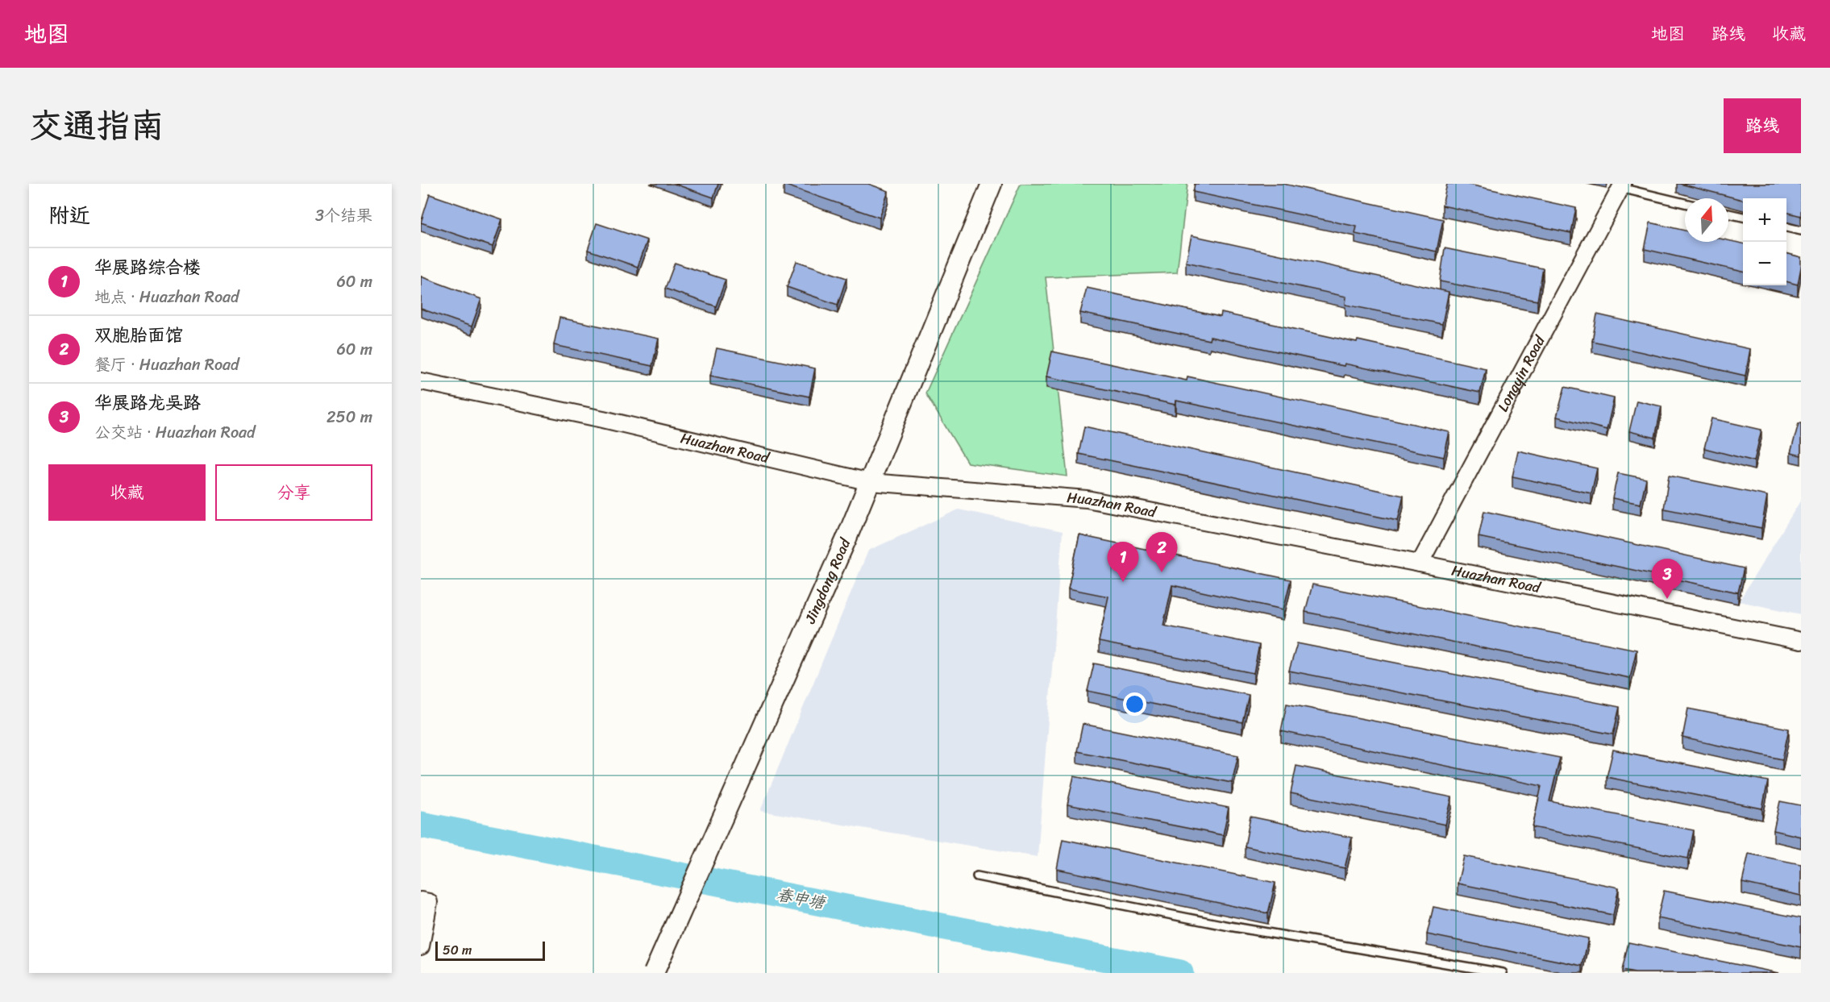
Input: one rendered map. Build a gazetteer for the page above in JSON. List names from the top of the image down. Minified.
{"streets":{"street":["Longyin Road","Huazhan Road","Jingdong Road"]},"crossings":[["Longyin Road","Huazhan Road"],["Huazhan Road","Jingdong Road"]],"water":["春申塘"],"scale_bar":"50 m","north":"top","page":{"header":"地图","nav":["地图","路线","收藏"],"title":"交通指南","buttons":["路线",["收藏","分享"]],"heading":["附近","3个结果"],"map_buttons":["+","−"],"list":[{"mark":"1","name":"华展路综合楼","note":"地点 · Huazhan Road","value":"60 m"},{"mark":"2","name":"双胞胎面馆","note":"餐厅 · Huazhan Road","value":"60 m"},{"mark":"3","name":"华展路龙吴路","note":"公交站 · Huazhan Road","value":"250 m"}],"pins":["2","1","3"],"scale":"50 m"}}
